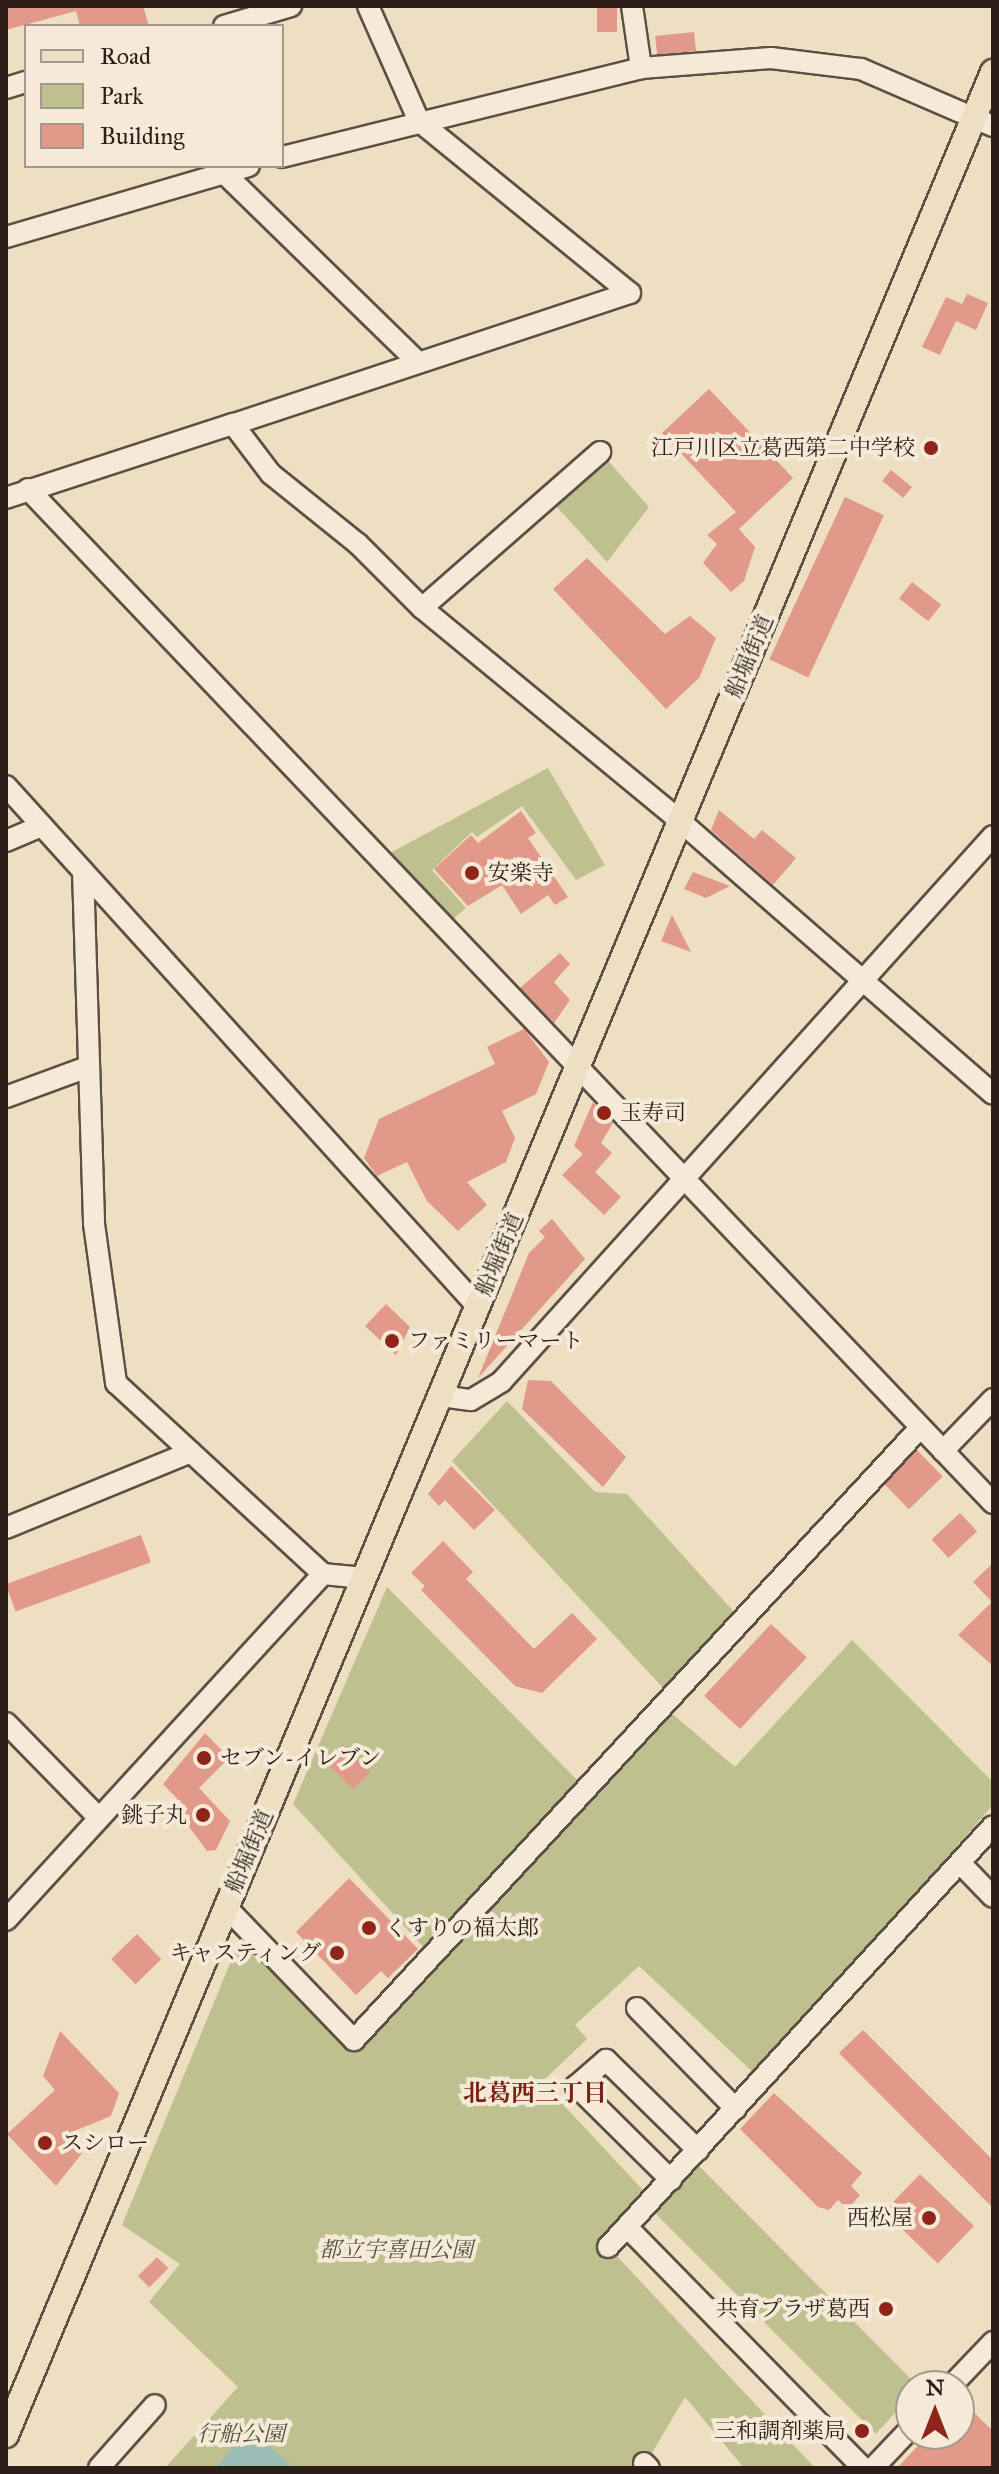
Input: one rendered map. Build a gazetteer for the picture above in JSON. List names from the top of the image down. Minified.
{"streets":{"main road":["船堀街道"]},"districts":["北葛西三丁目"],"parks":["都立宇喜田公園","行船公園"],"places":["江戸川区立葛西第二中学校","安楽寺","玉寿司","ファミリーマート","セブン-イレブン","銚子丸","くすりの福太郎","キャスティング","スシロー","西松屋","共育プラザ葛西","三和調剤薬局"],"legend":["Road","Park","Building"],"north":"top"}
